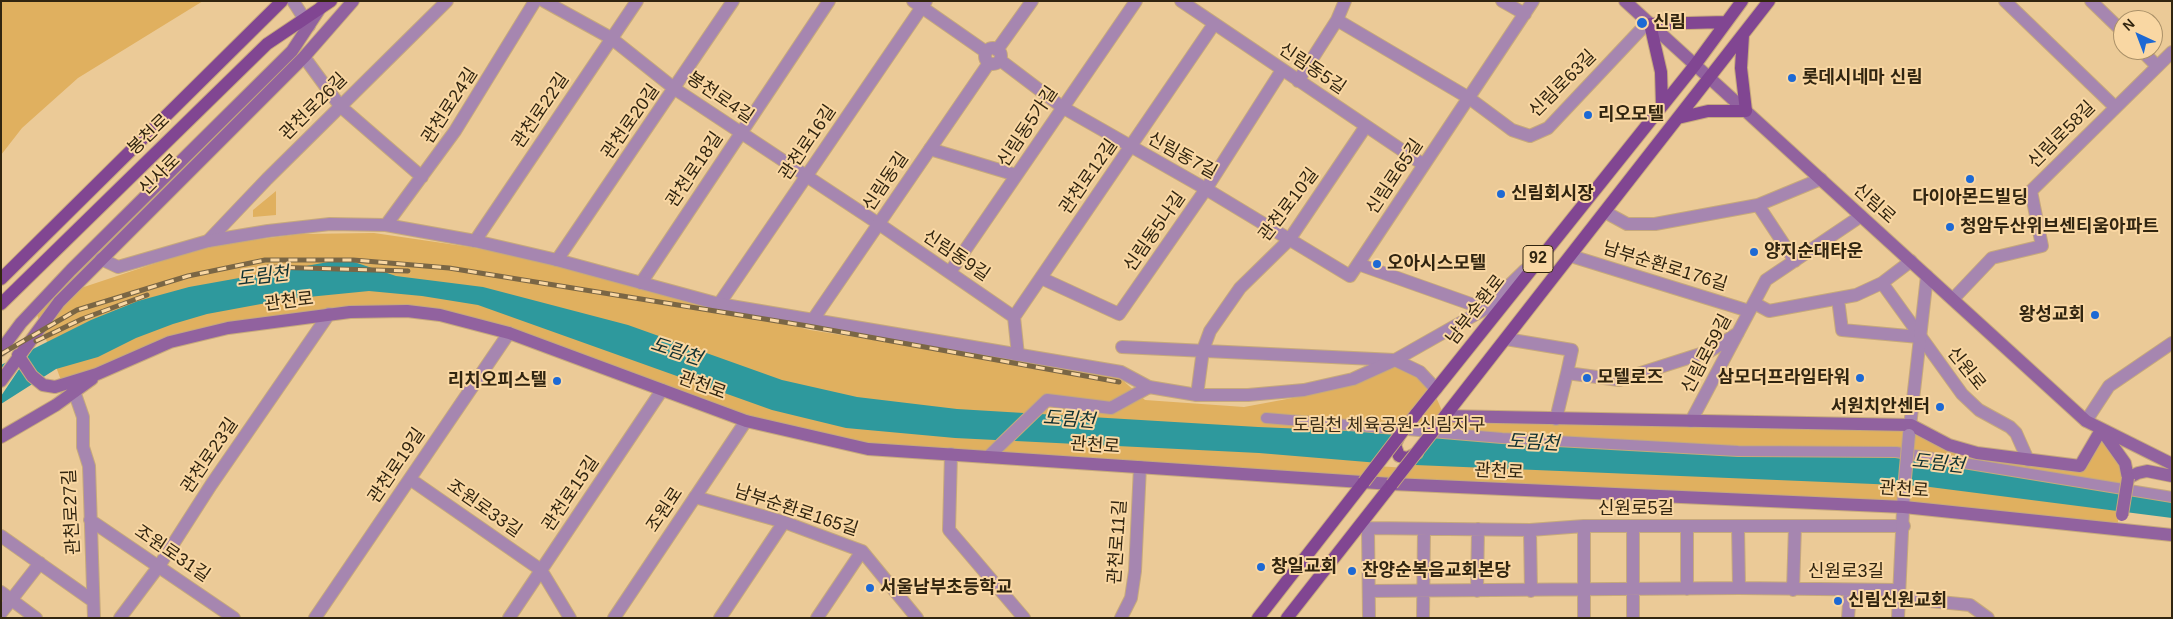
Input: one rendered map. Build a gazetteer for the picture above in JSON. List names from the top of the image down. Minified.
{"streets":{"main road":["봉천로","신사로","신림로","92","관천로","남부순환로"],"street":["신림동5길","신림로63길","봉천로4길","관천로24길","관천로26길","관천로22길","관천로20길","신림동5가길","신림로58길","관천로16길","신림동7길","관천로18길","관천로12길","신림로65길","신림동길","관천로10길","신림동5나길","신림동9길","남부순환로176길","신림로59길","신원로","관천로23길","관천로19길","관천로15길","조원로33길","신원로5길","조원로","남부순환로165길","관천로27길","관천로11길","조원로31길","신원로3길"]},"crossings":[["신림동5길","관천로12길"],["신림동5길","신림로65길"],["신림동5길","관천로10길"],["신림동5길","신림동5나길"],["신림로63길","신림로65길"],["신림로63길","신림로"],["봉천로4길","관천로22길"],["봉천로4길","관천로20길"],["봉천로4길","관천로16길"],["봉천로4길","관천로18길"],["봉천로4길","신림동길"],["봉천로4길","신림동9길"],["신림동5가길","신림동7길"],["신림동5가길","신림동9길"],["봉천로","신사로"],["신림로58길","신림로"],["관천로16길","신림동7길"],["신림동7길","관천로12길"],["신림동7길","신림로65길"],["신림동7길","신림동길"],["신림동7길","관천로10길"],["신림동7길","신림동5나길"],["신사로","관천로"],["관천로12길","신림동5나길"],["관천로12길","신림동9길"],["신림로65길","남부순환로"],["신림동길","신림동9길"],["신림로","92"],["신림로","남부순환로"],["신림로","신림로59길"],["신림로","신원로"],["92","남부순환로176길"],["92","관천로"],["92","신원로5길"],["남부순환로176길","신림로59길"],["관천로","남부순환로"],["관천로","신원로"],["관천로","관천로23길"],["관천로","관천로19길"],["관천로","관천로15길"],["관천로","조원로"],["관천로","관천로27길"],["관천로","관천로11길"],["관천로23길","조원로31길"],["관천로19길","조원로33길"],["관천로15길","조원로33길"],["신원로5길","신원로3길"],["조원로","남부순환로165길"],["관천로27길","조원로31길"]],"water":["도림천"],"parks":["도림천 체육공원-신림지구"],"places":["신림","롯데시네마 신림","리오모텔","다이아몬드빌딩","신림회시장","청암두산위브센티움아파트","양지순대타운","오아시스모텔","왕성교회","모텔로즈","삼모더프라임타워","리치오피스텔","서원치안센터","창일교회","찬양순복음교회본당","서울남부초등학교","신림신원교회"],"north":"top left"}
